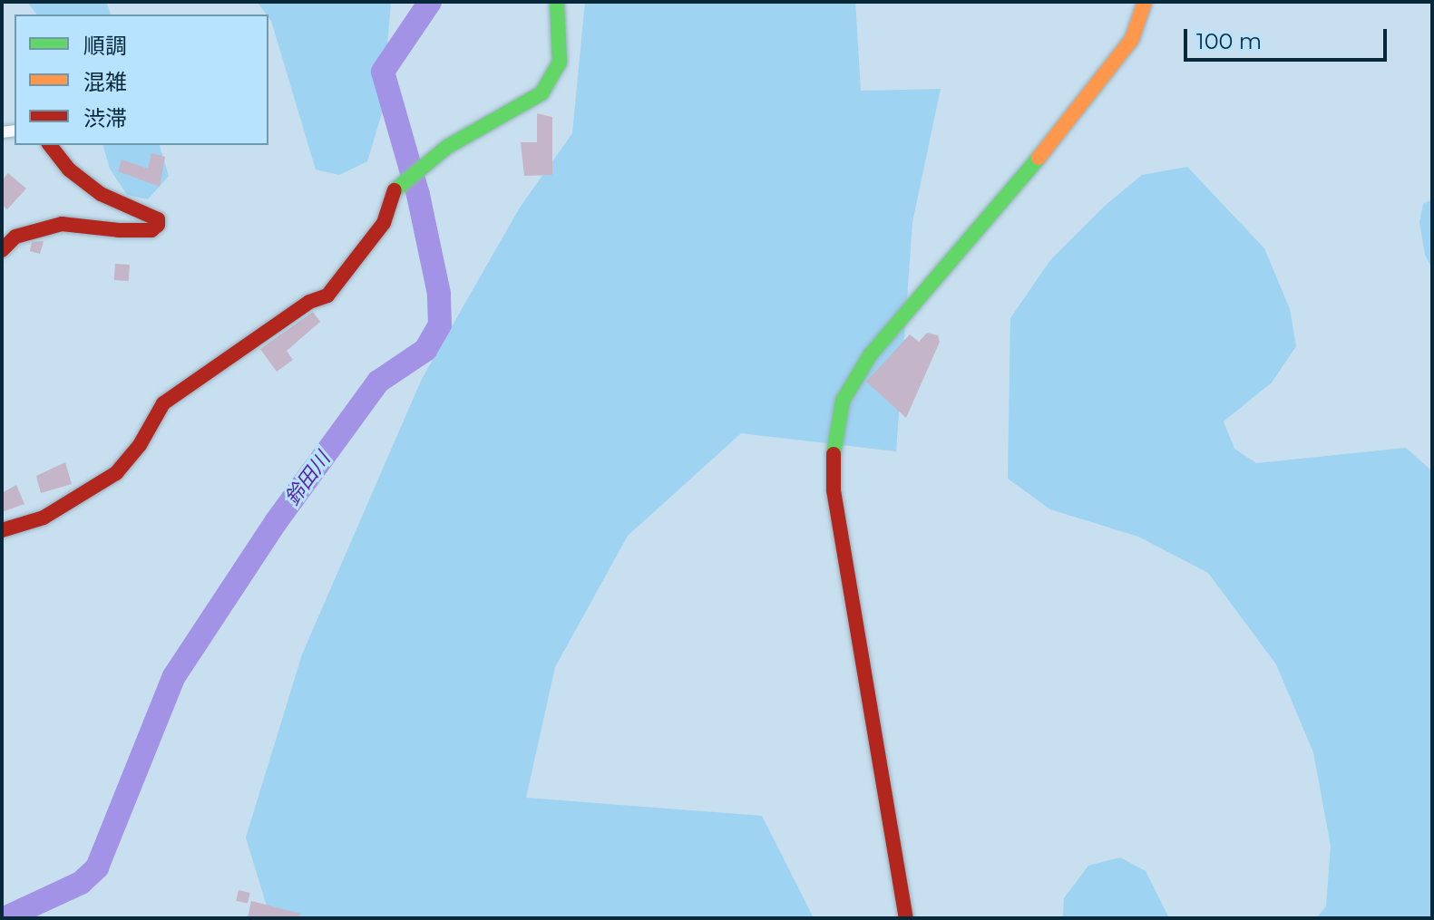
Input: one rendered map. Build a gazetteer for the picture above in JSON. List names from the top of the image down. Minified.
{"water":["鈴田川"],"legend":["順調","混雑","渋滞"],"scale_bar":"100 m"}
